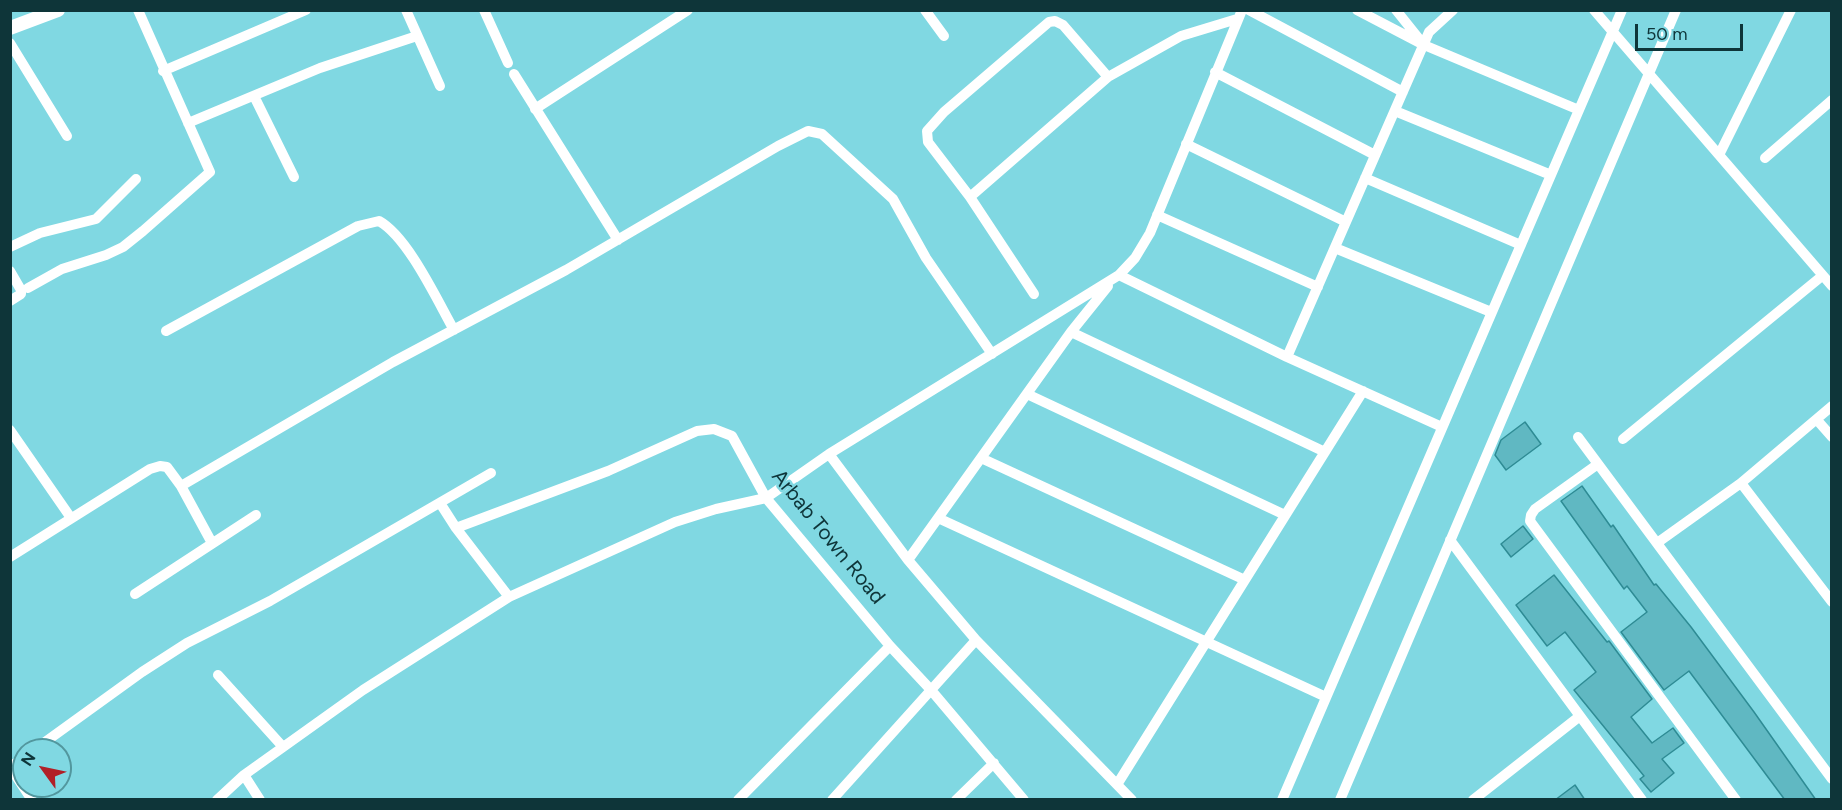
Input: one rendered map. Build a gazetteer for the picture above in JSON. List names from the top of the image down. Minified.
{"streets":{"street":["Arbab Town Road"]},"scale_bar":"50 m","north":"top left"}
